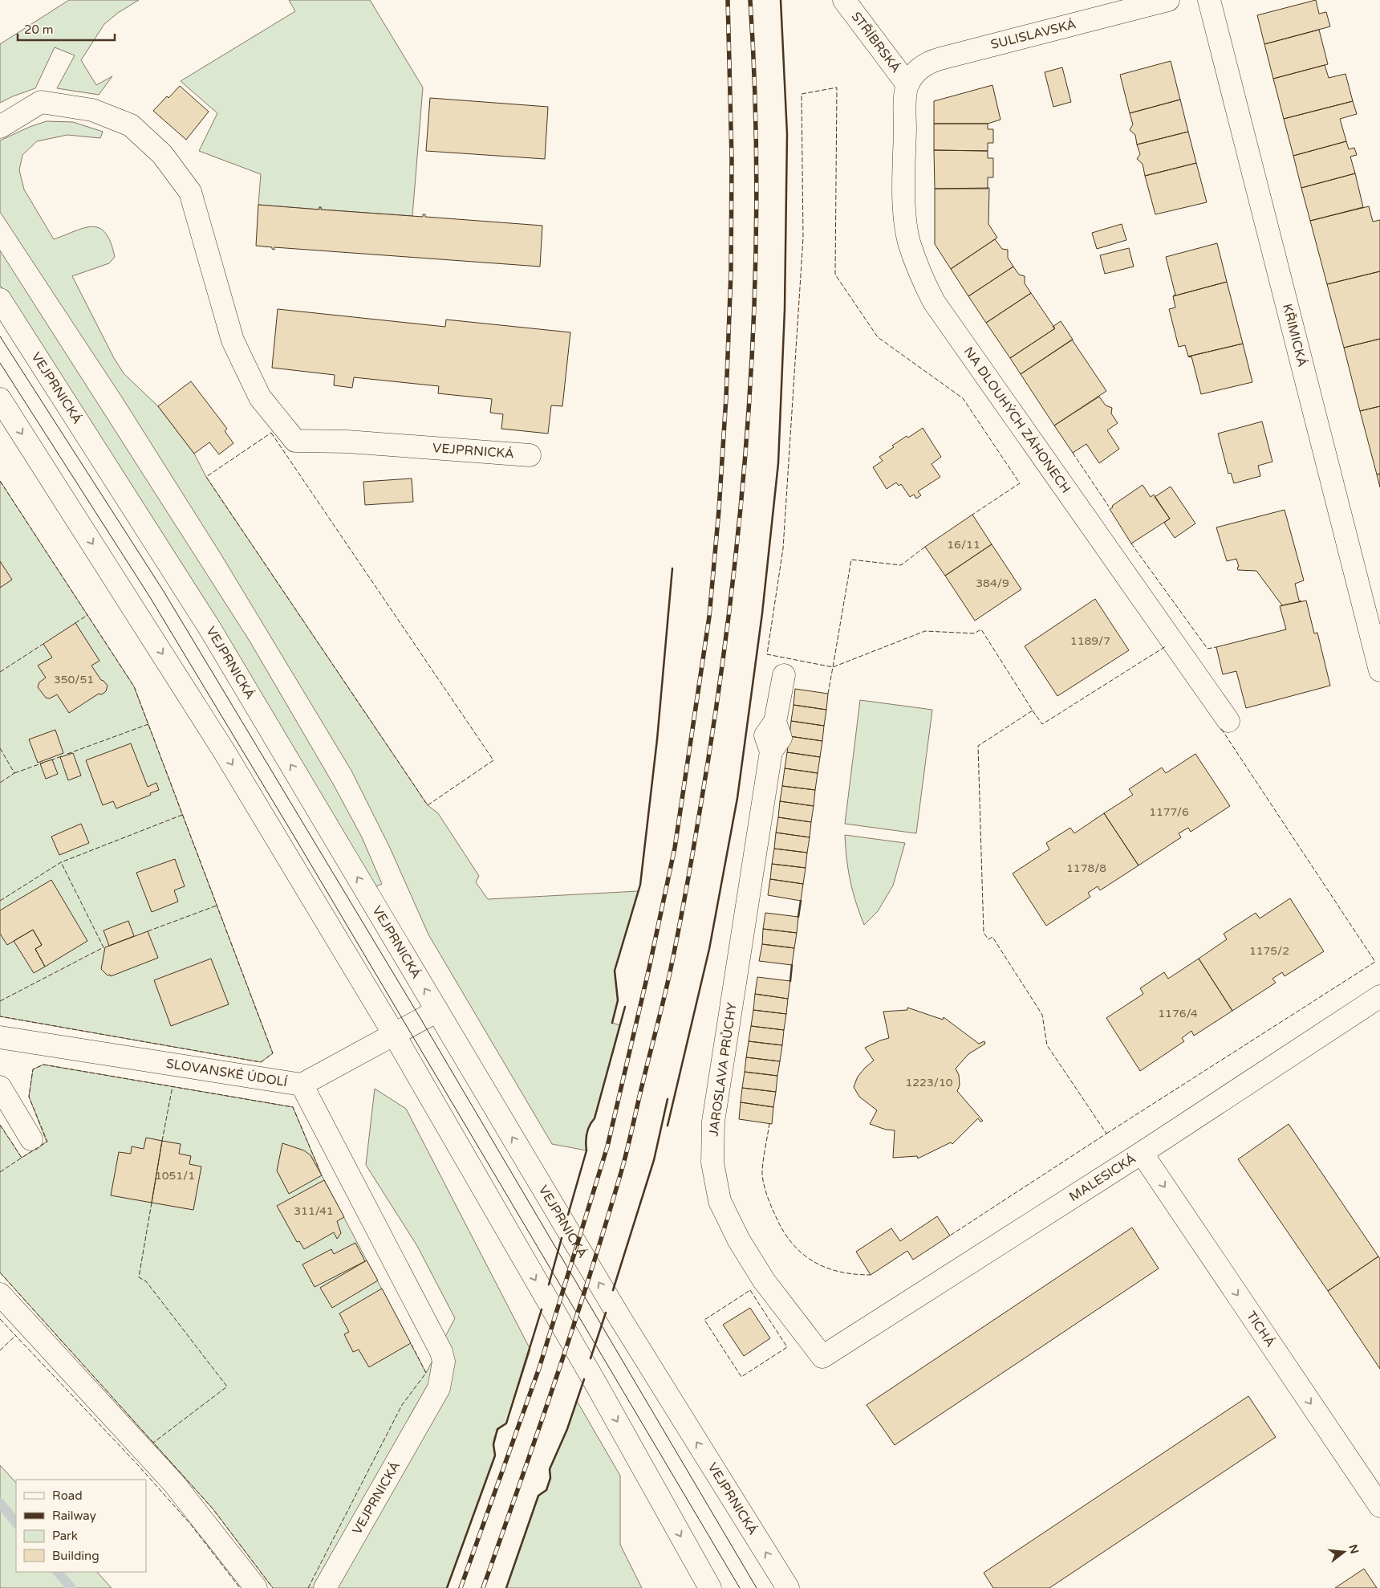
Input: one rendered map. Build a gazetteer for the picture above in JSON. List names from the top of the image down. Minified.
{"streets":{"street":["SULISLAVSKÁ","STŘÍBRSKÁ","KŘIMICKÁ","VEJPRNICKÁ","NA DLOUHÝCH ZÁHONECH","JAROSLAVA PRŮCHY","SLOVANSKÉ ÚDOLÍ","MALESICKÁ","TICHÁ"]},"crossings":[["SULISLAVSKÁ","STŘÍBRSKÁ"],["SULISLAVSKÁ","NA DLOUHÝCH ZÁHONECH"],["STŘÍBRSKÁ","NA DLOUHÝCH ZÁHONECH"],["VEJPRNICKÁ","SLOVANSKÉ ÚDOLÍ"],["JAROSLAVA PRŮCHY","MALESICKÁ"],["MALESICKÁ","TICHÁ"]],"one_way":["TICHÁ"],"house_numbers":["16/11","384/9","1189/7","350/51","1177/6","1178/8","1175/2","1176/4","1223/10","1051/1","311/41"],"legend":["Road","Railway","Park","Building"],"scale_bar":"20 m","north":"right"}
